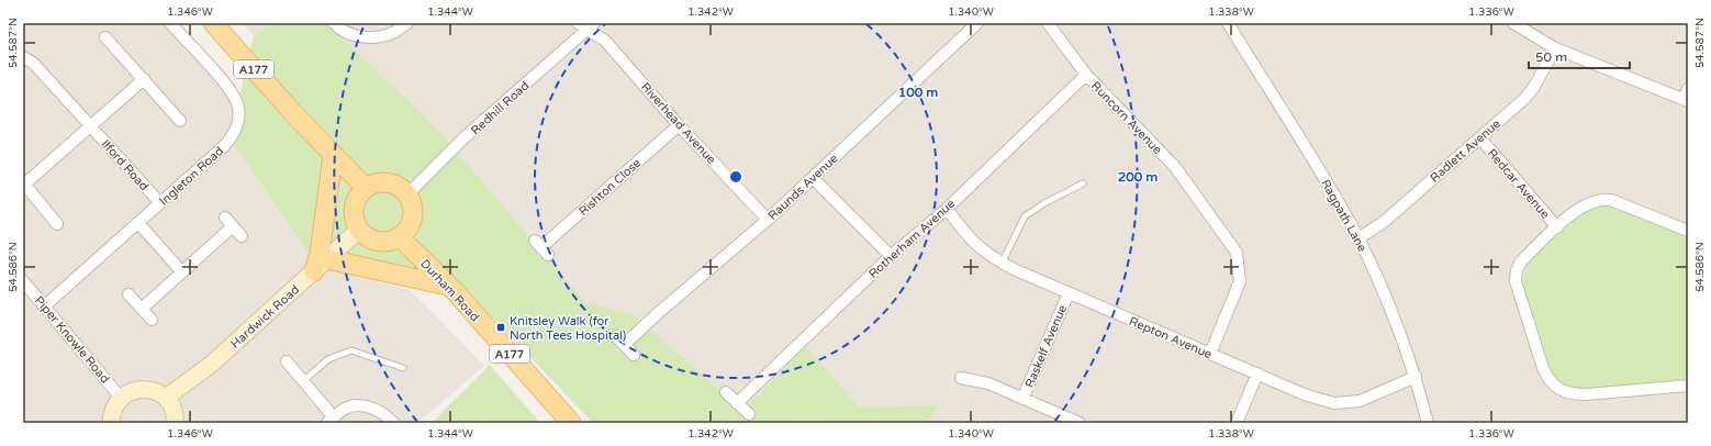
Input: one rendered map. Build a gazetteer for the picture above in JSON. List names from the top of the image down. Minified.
{"streets":{"main road":["A177","Durham Road"],"street":["Redhill Road","Runcorn Avenue","Riverhead Avenue","Radlett Avenue","Ilford Road","Ingleton Road","Redcar Avenue","Rishton Close","Raunds Avenue","Ragpath Lane","Rotherham Avenue","Hardwick Road","Repton Avenue","Piper Knowle Road","Raskelf Avenue"]},"crossings":[["A177","Redhill Road"],["A177","Durham Road"],["A177","Hardwick Road"],["Redhill Road","Riverhead Avenue"],["Redhill Road","Durham Road"],["Redhill Road","Hardwick Road"],["Runcorn Avenue","Rotherham Avenue"],["Runcorn Avenue","Repton Avenue"],["Riverhead Avenue","Rishton Close"],["Riverhead Avenue","Raunds Avenue"],["Radlett Avenue","Redcar Avenue"],["Radlett Avenue","Ragpath Lane"],["Ilford Road","Ingleton Road"],["Ingleton Road","Piper Knowle Road"],["Ragpath Lane","Repton Avenue"],["Rotherham Avenue","Repton Avenue"],["Durham Road","Hardwick Road"],["Repton Avenue","Raskelf Avenue"]],"places":{"transit":["Knitsley Walk (for North Tees Hospital)"]},"scale_bar":"50 m","coordinates":["1.346°W","1.344°W","1.342°W","1.340°W","1.338°W","1.336°W","54.587°N","54.586°N"],"rings":["100 m","200 m"]}
